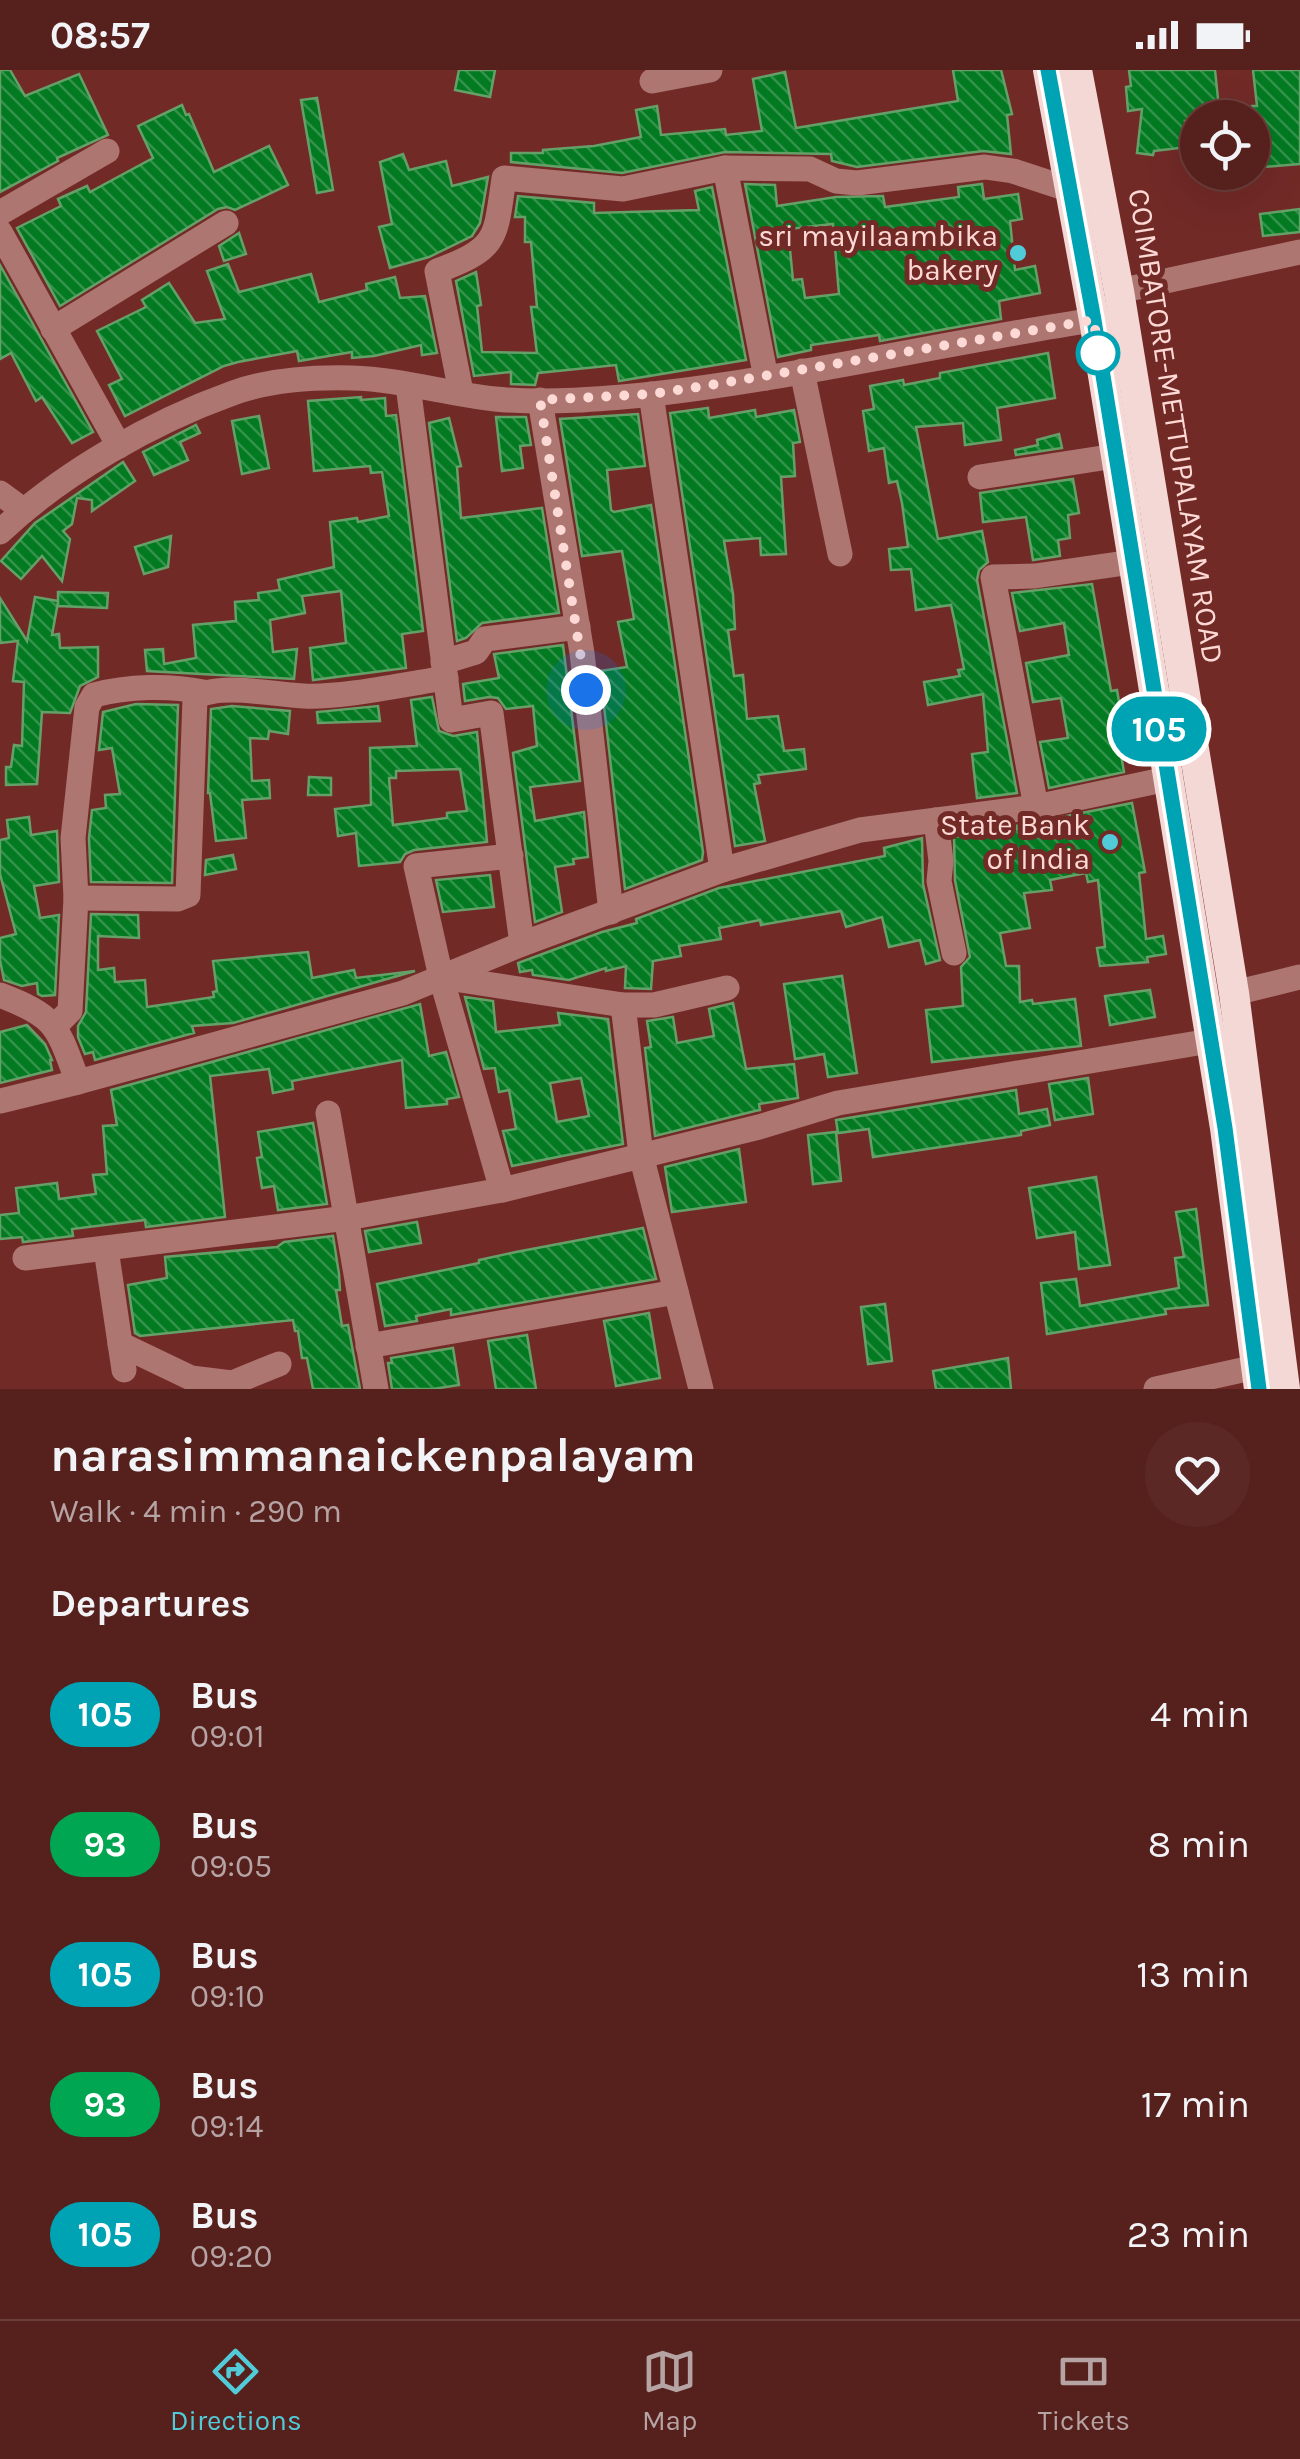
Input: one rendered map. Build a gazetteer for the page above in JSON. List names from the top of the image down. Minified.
{"streets":{"highway":["COIMBATORE-METTUPALAYAM ROAD"]},"places":["sri mayilaambika bakery","State Bank of India"],"lines":["bus line 105"],"page":{"status":"08:57","on_map":"105","heading":[["narasimmanaickenpalayam","Walk · 4 min · 290 m"],"Departures"],"list":[{"mark":"105","name":"Bus","note":"09:01","value":"4 min"},{"mark":"93","name":"Bus","note":"09:05","value":"8 min"},{"mark":"105","name":"Bus","note":"09:10","value":"13 min"},{"mark":"93","name":"Bus","note":"09:14","value":"17 min"},{"mark":"105","name":"Bus","note":"09:20","value":"23 min"}],"tabs":["Directions","Map","Tickets"]}}
